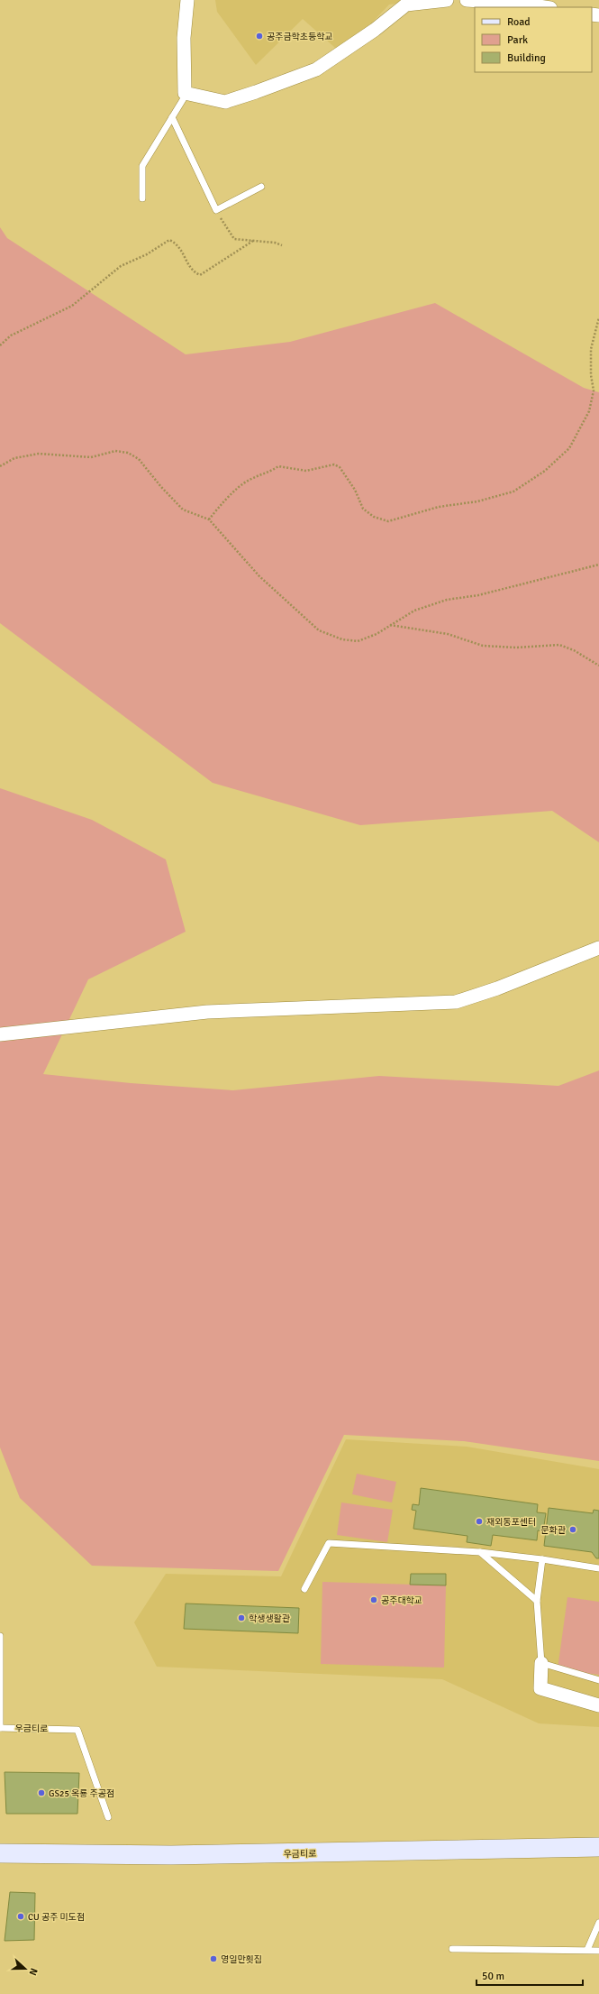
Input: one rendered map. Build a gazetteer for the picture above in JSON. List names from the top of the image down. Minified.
{"streets":{"main road":["우금티로"]},"places":["공주금학초등학교","재외동포센터","문화관","공주대학교","학생생활관","GS25 옥룡 주공점","CU 공주 미도점","영일만횟집"],"legend":["Road","Park","Building"],"scale_bar":"50 m","north":"right"}
